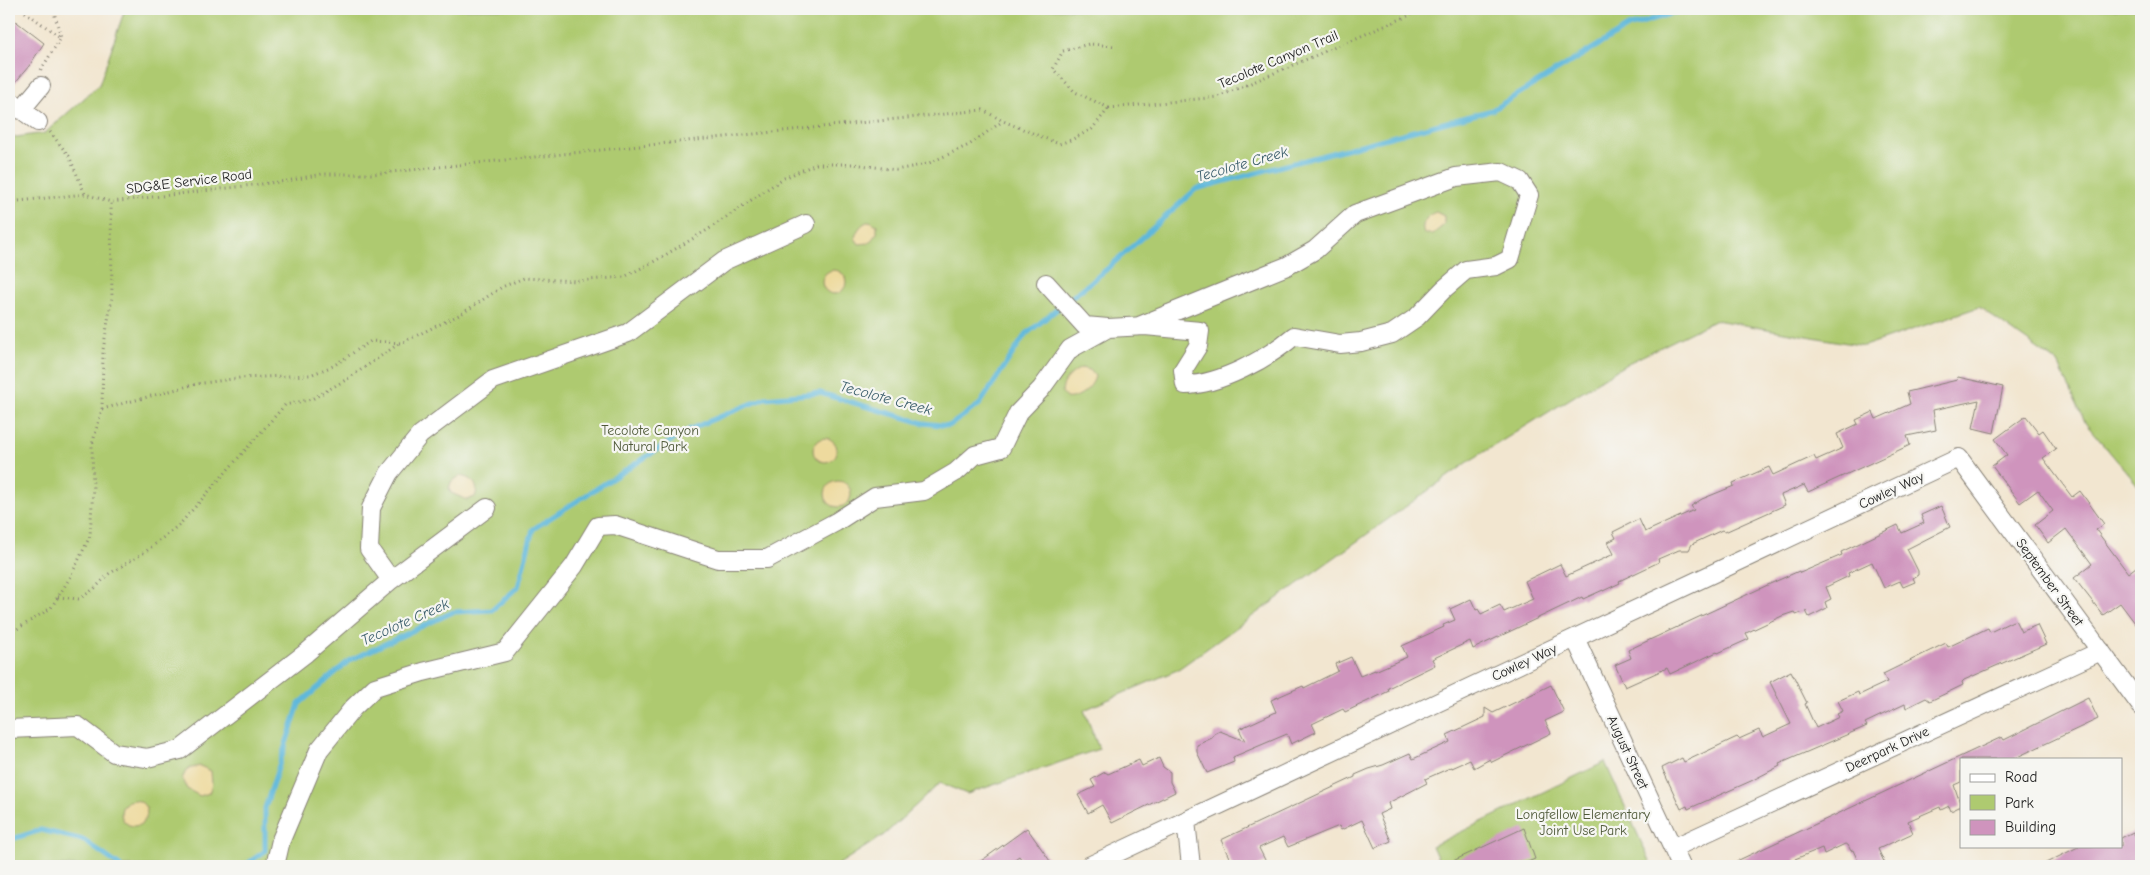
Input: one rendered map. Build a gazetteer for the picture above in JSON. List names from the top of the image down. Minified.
{"streets":{"street":["Cowley Way","September Street","Deerpark Drive","August Street"],"path":["Tecolote Canyon Trail","SDG&E Service Road"]},"crossings":[["Tecolote Canyon Trail","SDG&E Service Road"],["Cowley Way","September Street"],["Cowley Way","August Street"],["September Street","Deerpark Drive"],["Deerpark Drive","August Street"]],"water":["Tecolote Creek"],"parks":["Tecolote Canyon Natural Park","Longfellow Elementary Joint Use Park"],"legend":["Road","Park","Building"]}
